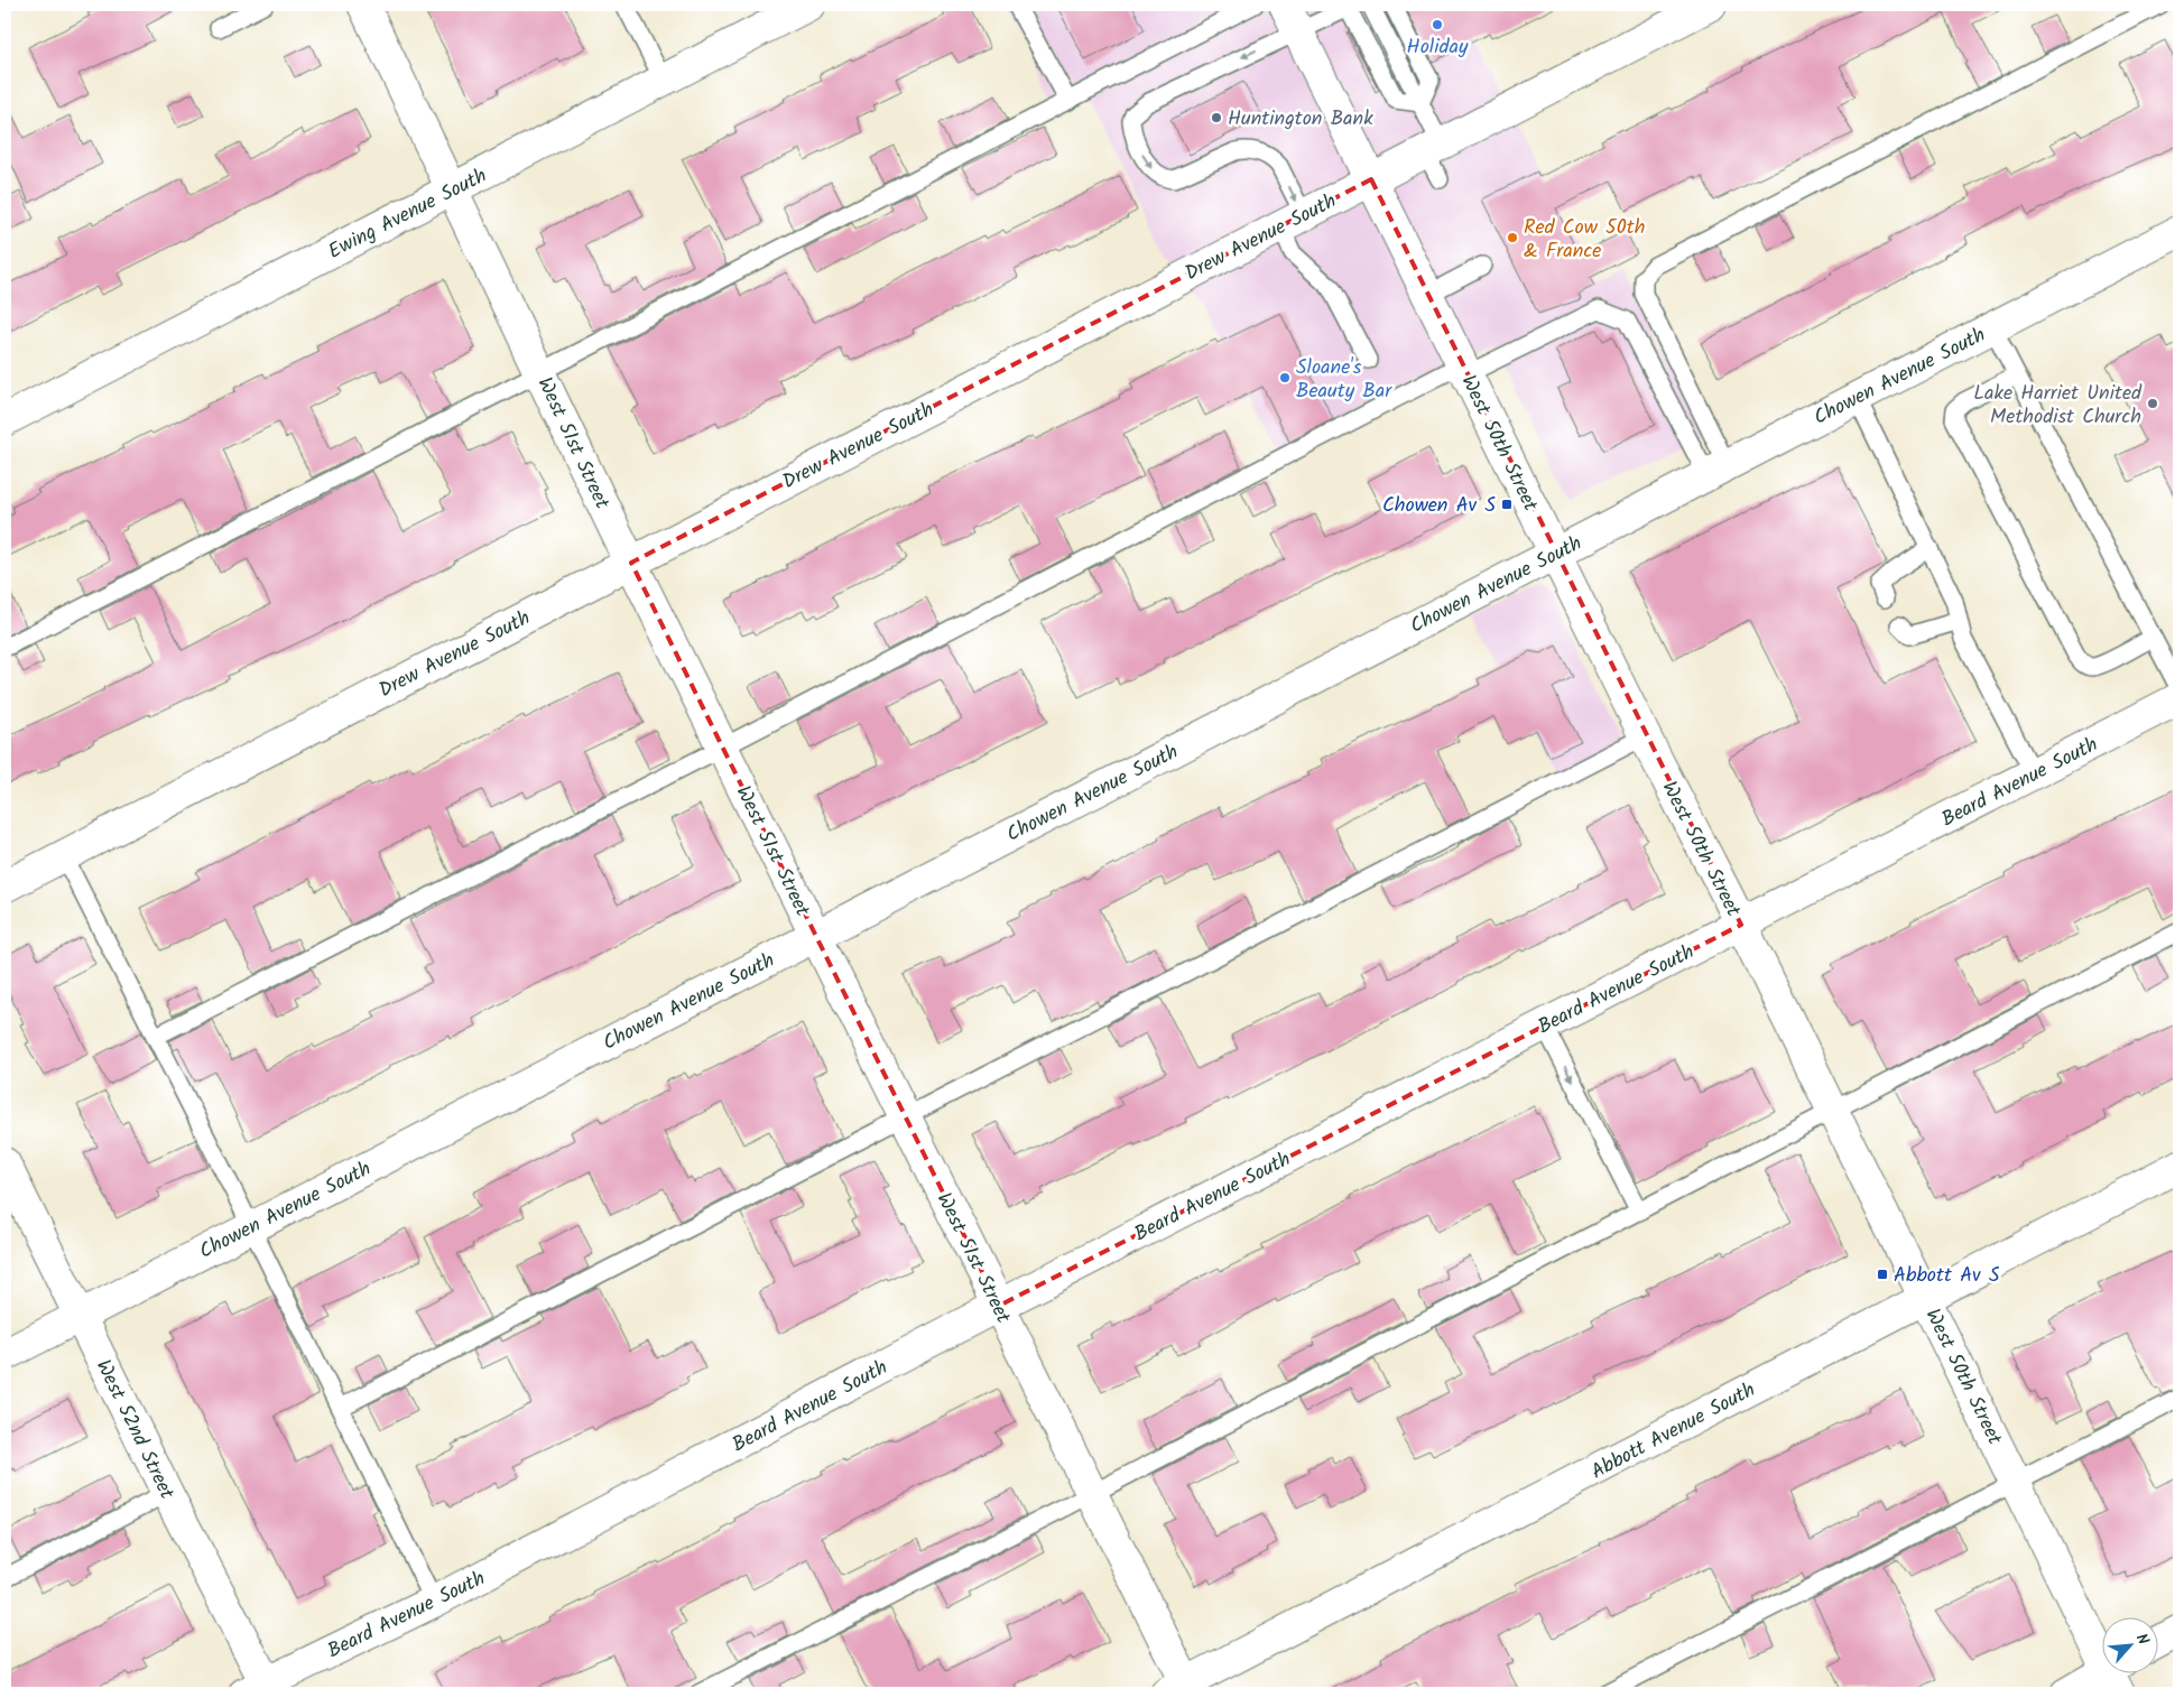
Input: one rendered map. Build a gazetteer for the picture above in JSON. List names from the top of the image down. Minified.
{"streets":{"street":["Ewing Avenue South","Drew Avenue South","Chowen Avenue South","West 51st Street","West 50th Street","Beard Avenue South","West 52nd Street","Abbott Avenue South"]},"crossings":[["Ewing Avenue South","West 51st Street"],["Drew Avenue South","West 51st Street"],["Drew Avenue South","West 50th Street"],["Chowen Avenue South","West 51st Street"],["Chowen Avenue South","West 50th Street"],["Chowen Avenue South","West 52nd Street"],["West 51st Street","Beard Avenue South"],["West 51st Street","Abbott Avenue South"],["West 50th Street","Beard Avenue South"],["West 50th Street","Abbott Avenue South"],["Beard Avenue South","West 52nd Street"]],"places":{"other":["Holiday","Huntington Bank","Red Cow 50th & France","Sloane's Beauty Bar","Lake Harriet United Methodist Church"],"transit":["Chowen Av S","Abbott Av S"]},"north":"top right"}
